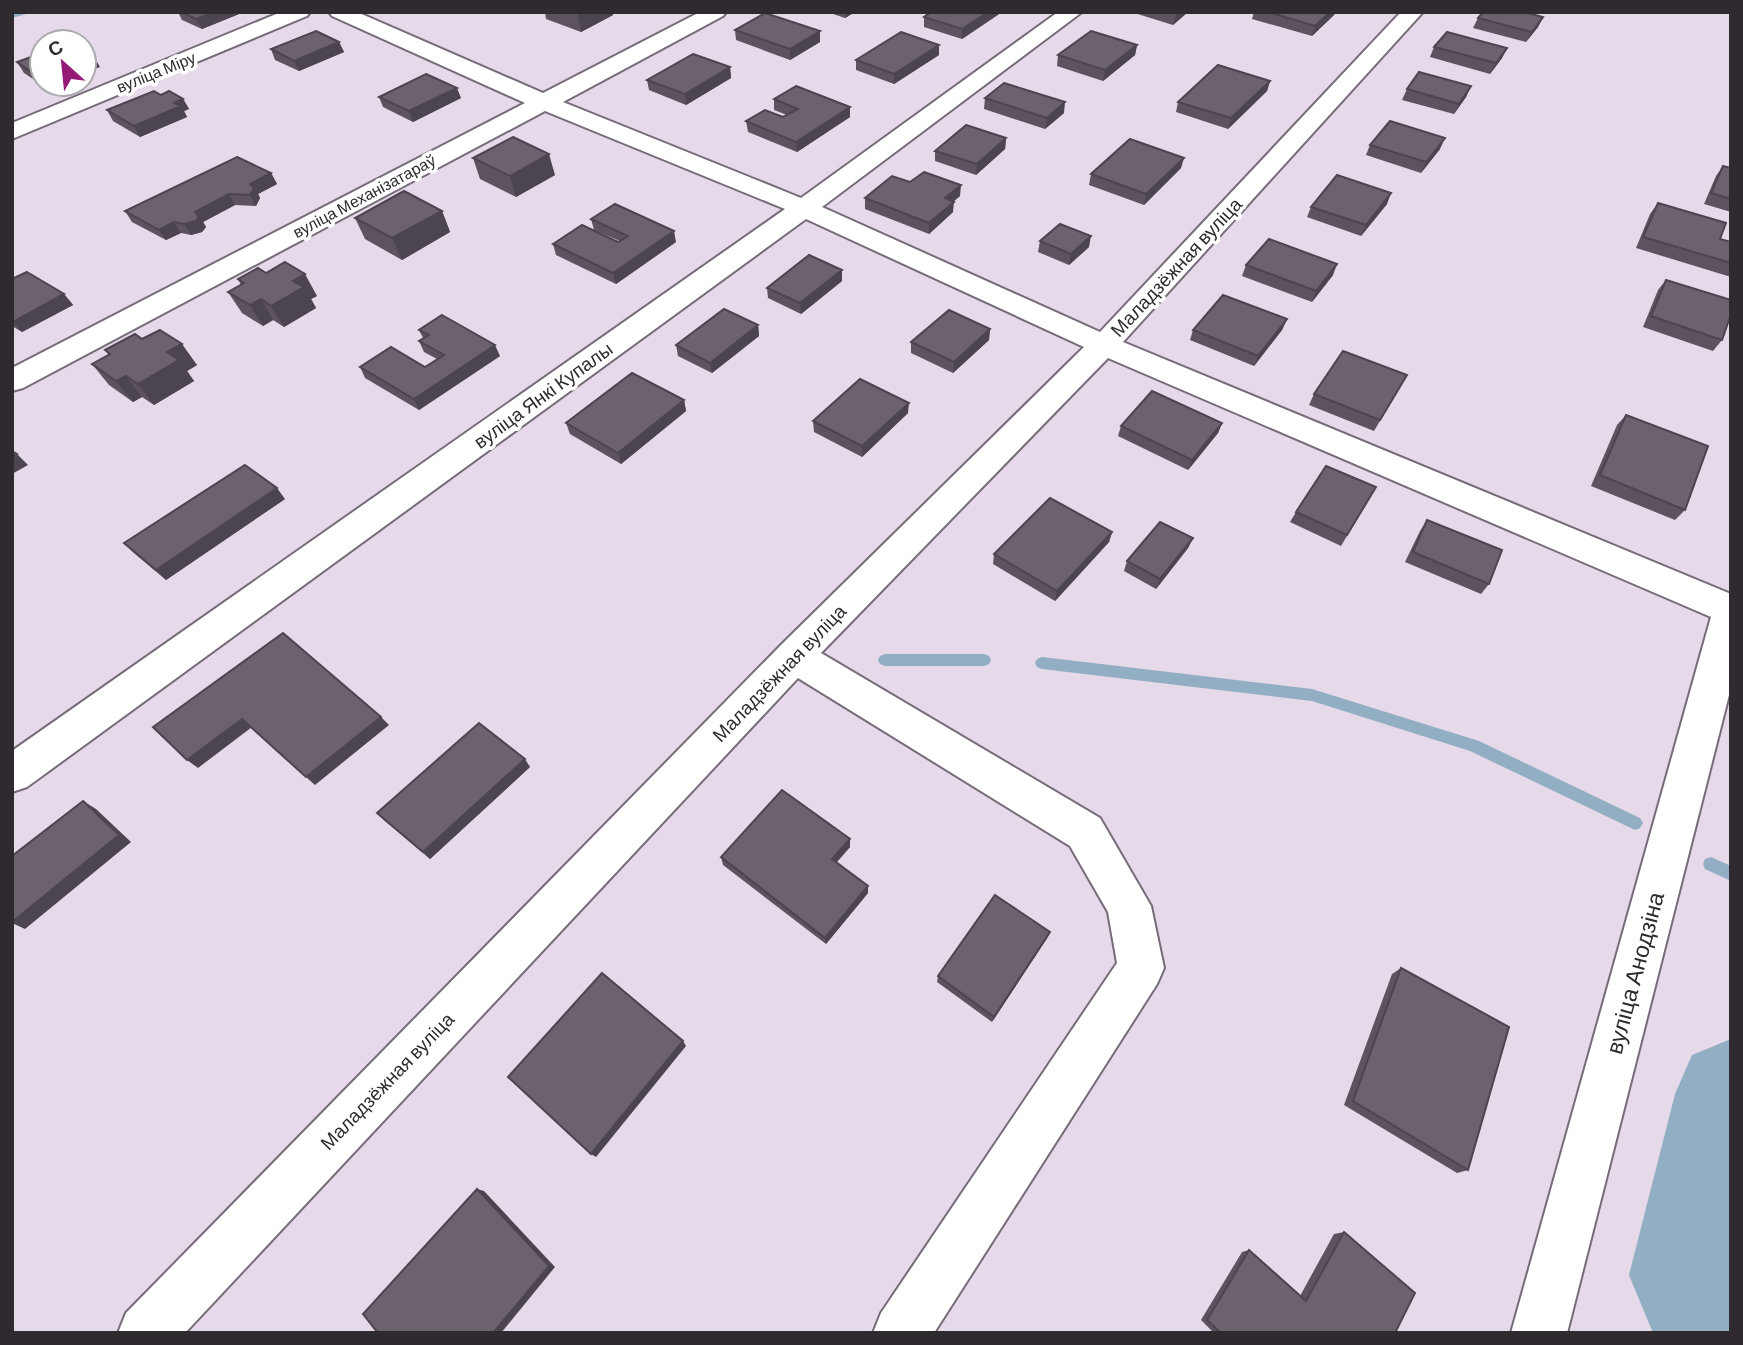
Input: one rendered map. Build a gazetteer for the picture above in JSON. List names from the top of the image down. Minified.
{"streets":{"street":["вуліца Міру","вуліца Механізатараў","Маладзёжная вуліца","вуліца Янкі Купалы","вуліца Анодзіна"]},"north":"top left"}
